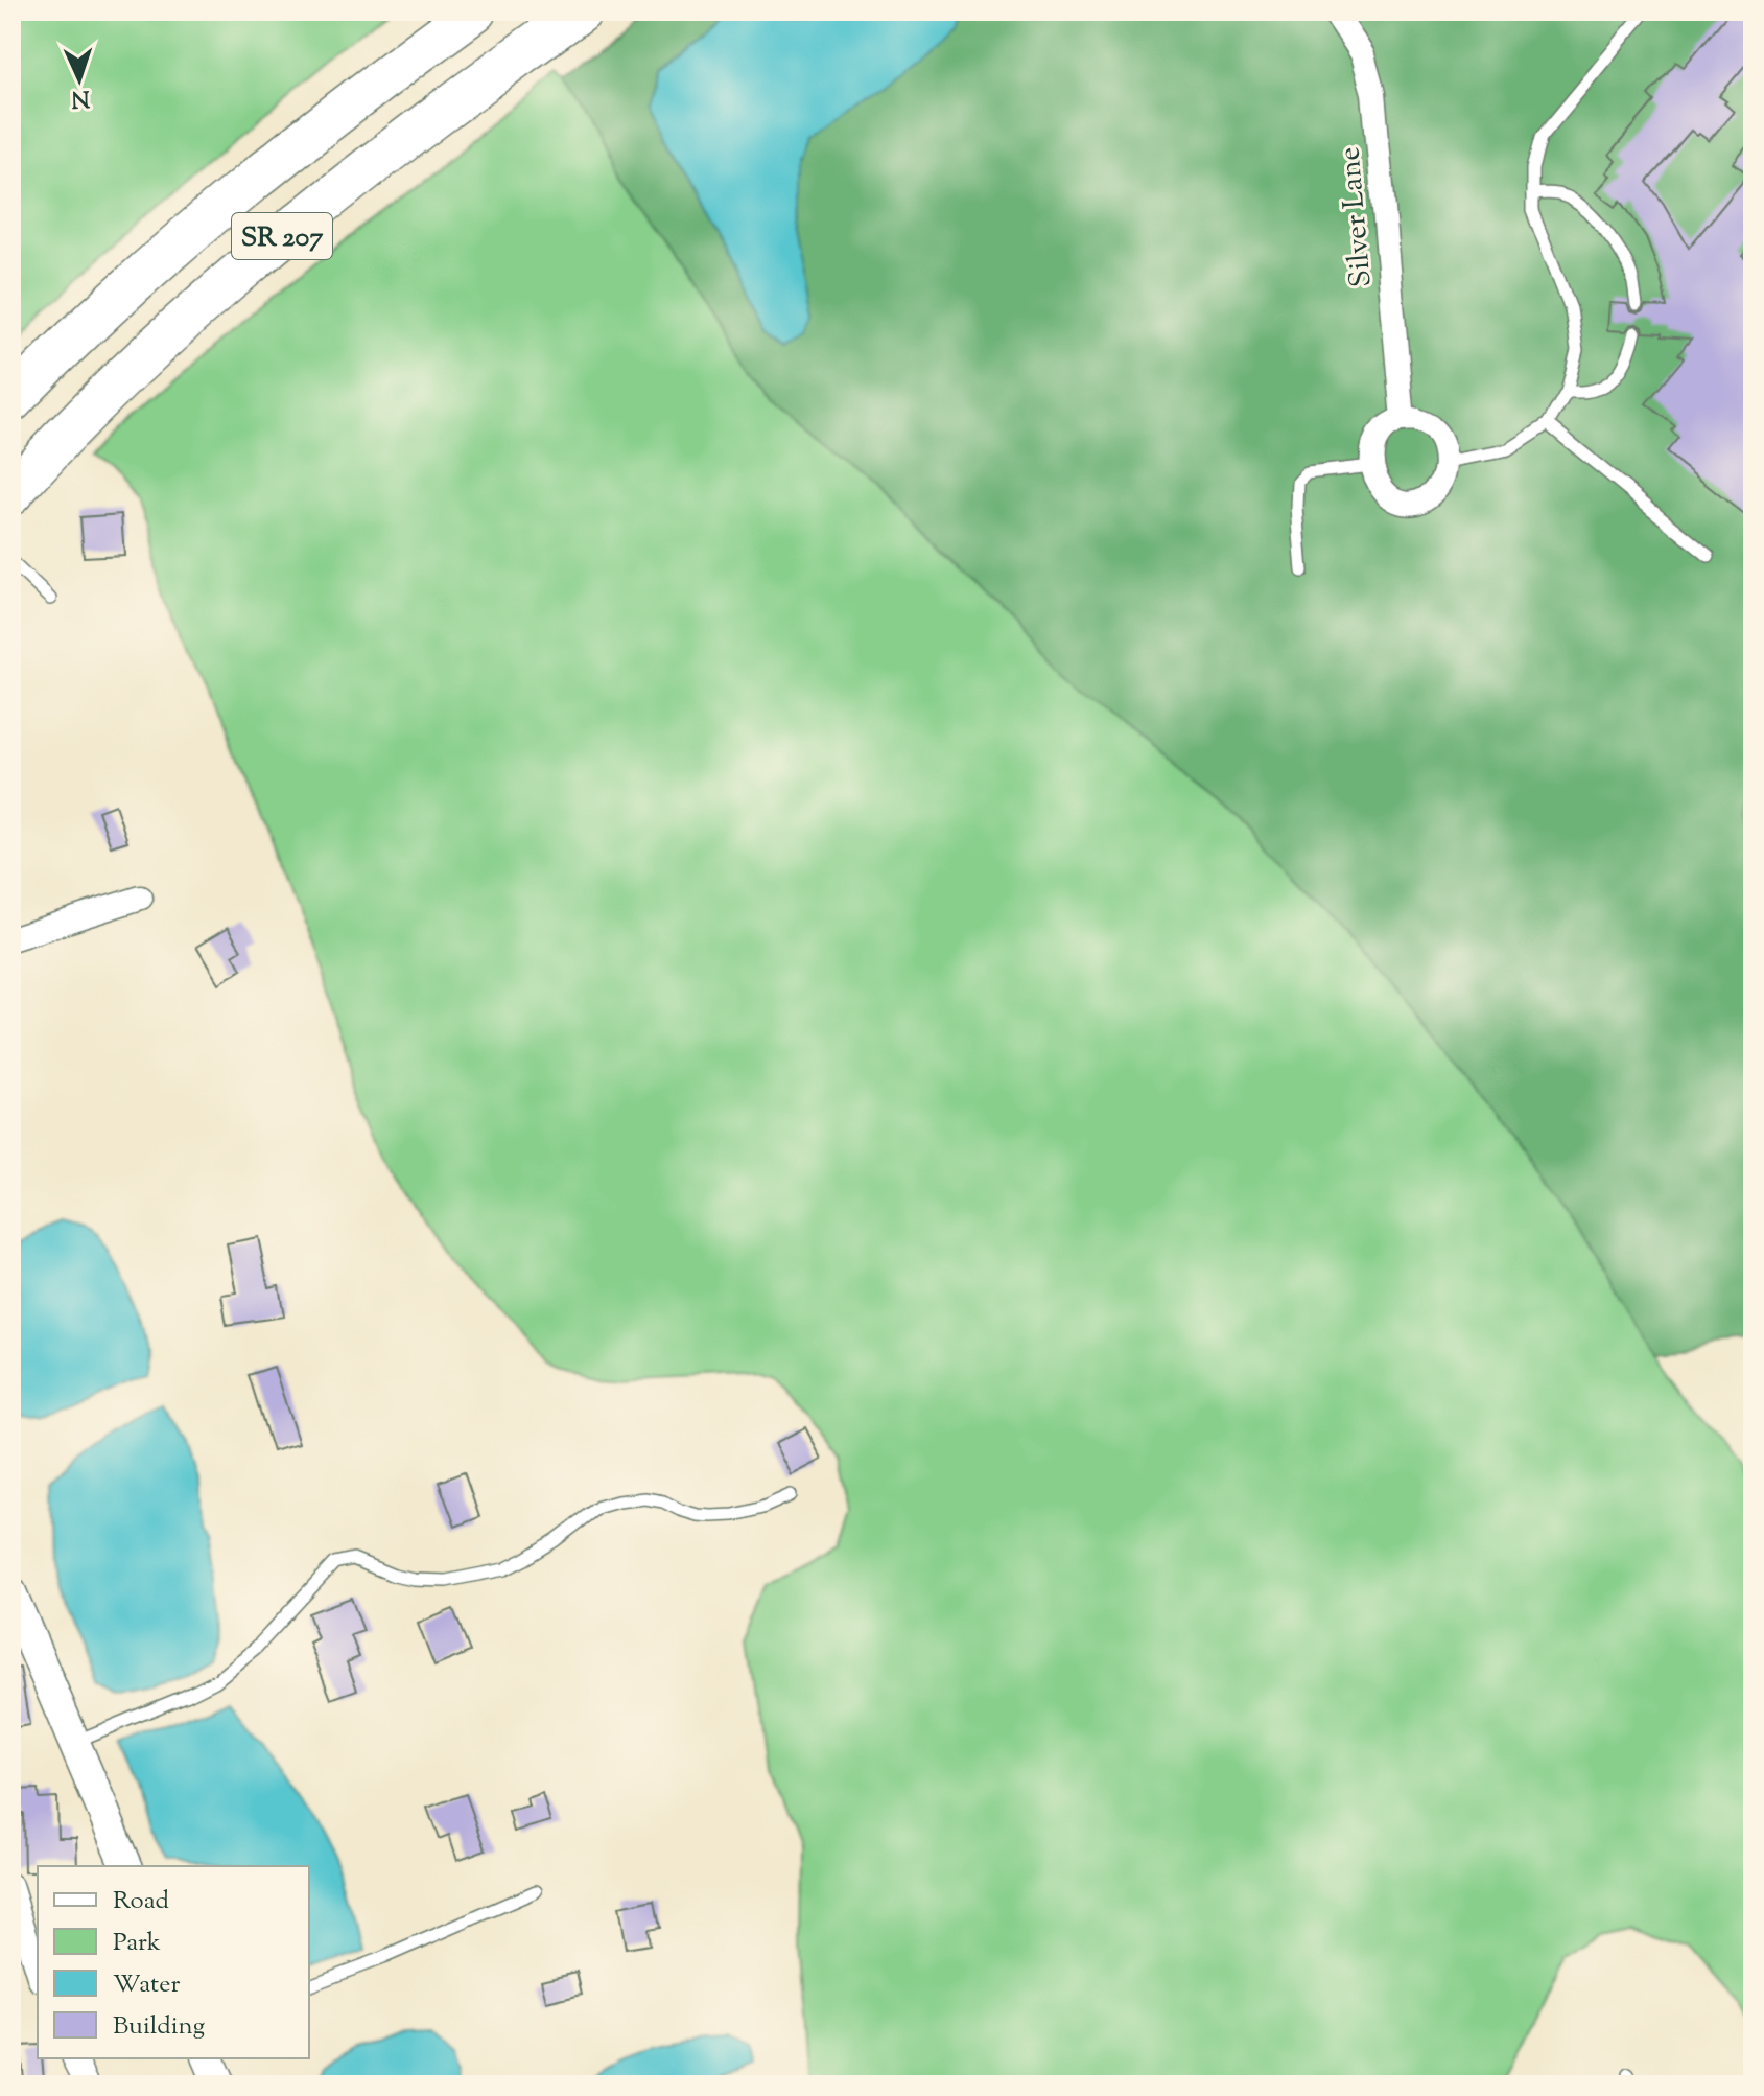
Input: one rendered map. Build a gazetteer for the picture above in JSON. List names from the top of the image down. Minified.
{"streets":{"highway":["SR 207"],"street":["Silver Lane"]},"legend":["Road","Park","Water","Building"],"north":"bottom"}
